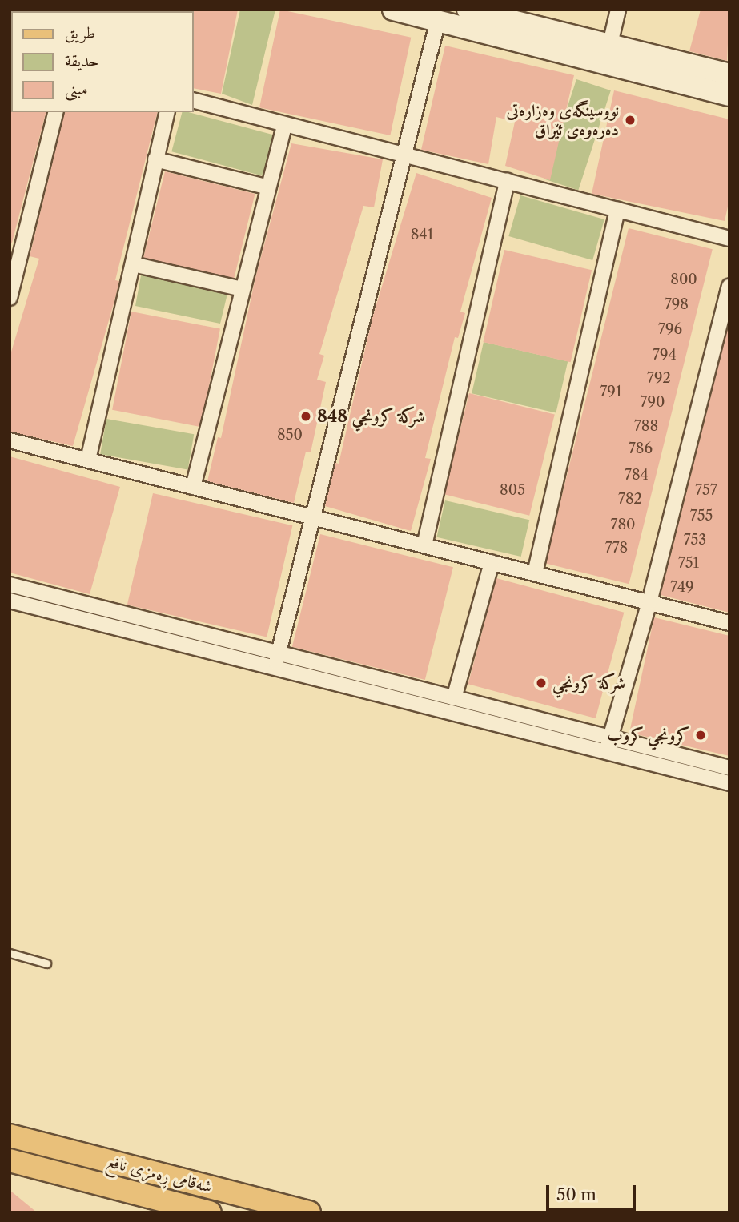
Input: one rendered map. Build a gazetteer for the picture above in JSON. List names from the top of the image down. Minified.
{"streets":{"main road":["شەقامی ڕەمزی نافع"]},"places":["نووسینگەی وەزارەتی دەرەوەی ئێراق","شركة كرونجي 848","شركة كرونجي","كرونجي كروب"],"house_numbers":["841","800","798","796","794","792","791","790","788","850","786","784","805","757","782","755","780","753","778","751","749"],"legend":["طريق","حديقة","مبنى"],"scale_bar":"50 m"}
